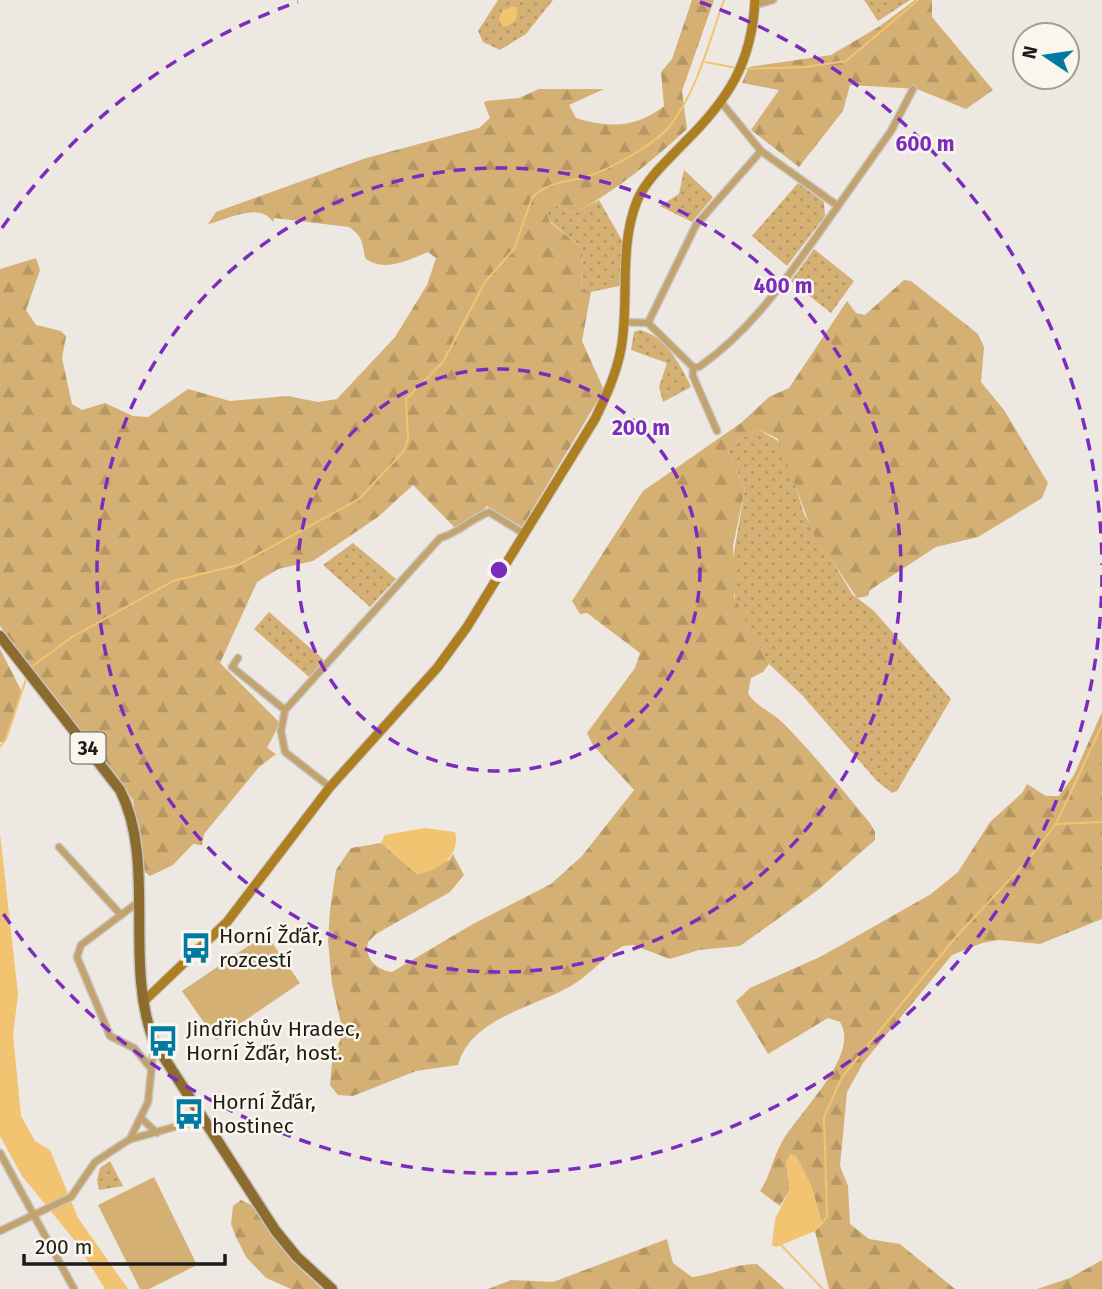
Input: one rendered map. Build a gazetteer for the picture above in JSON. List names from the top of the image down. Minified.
{"streets":{"main road":["34"]},"places":{"bus stop":["Horní Žďár, rozcestí","Jindřichův Hradec, Horní Žďár, host.","Horní Žďár, hostinec"]},"scale_bar":"200 m","north":"left","rings":["600 m","400 m","200 m"]}
